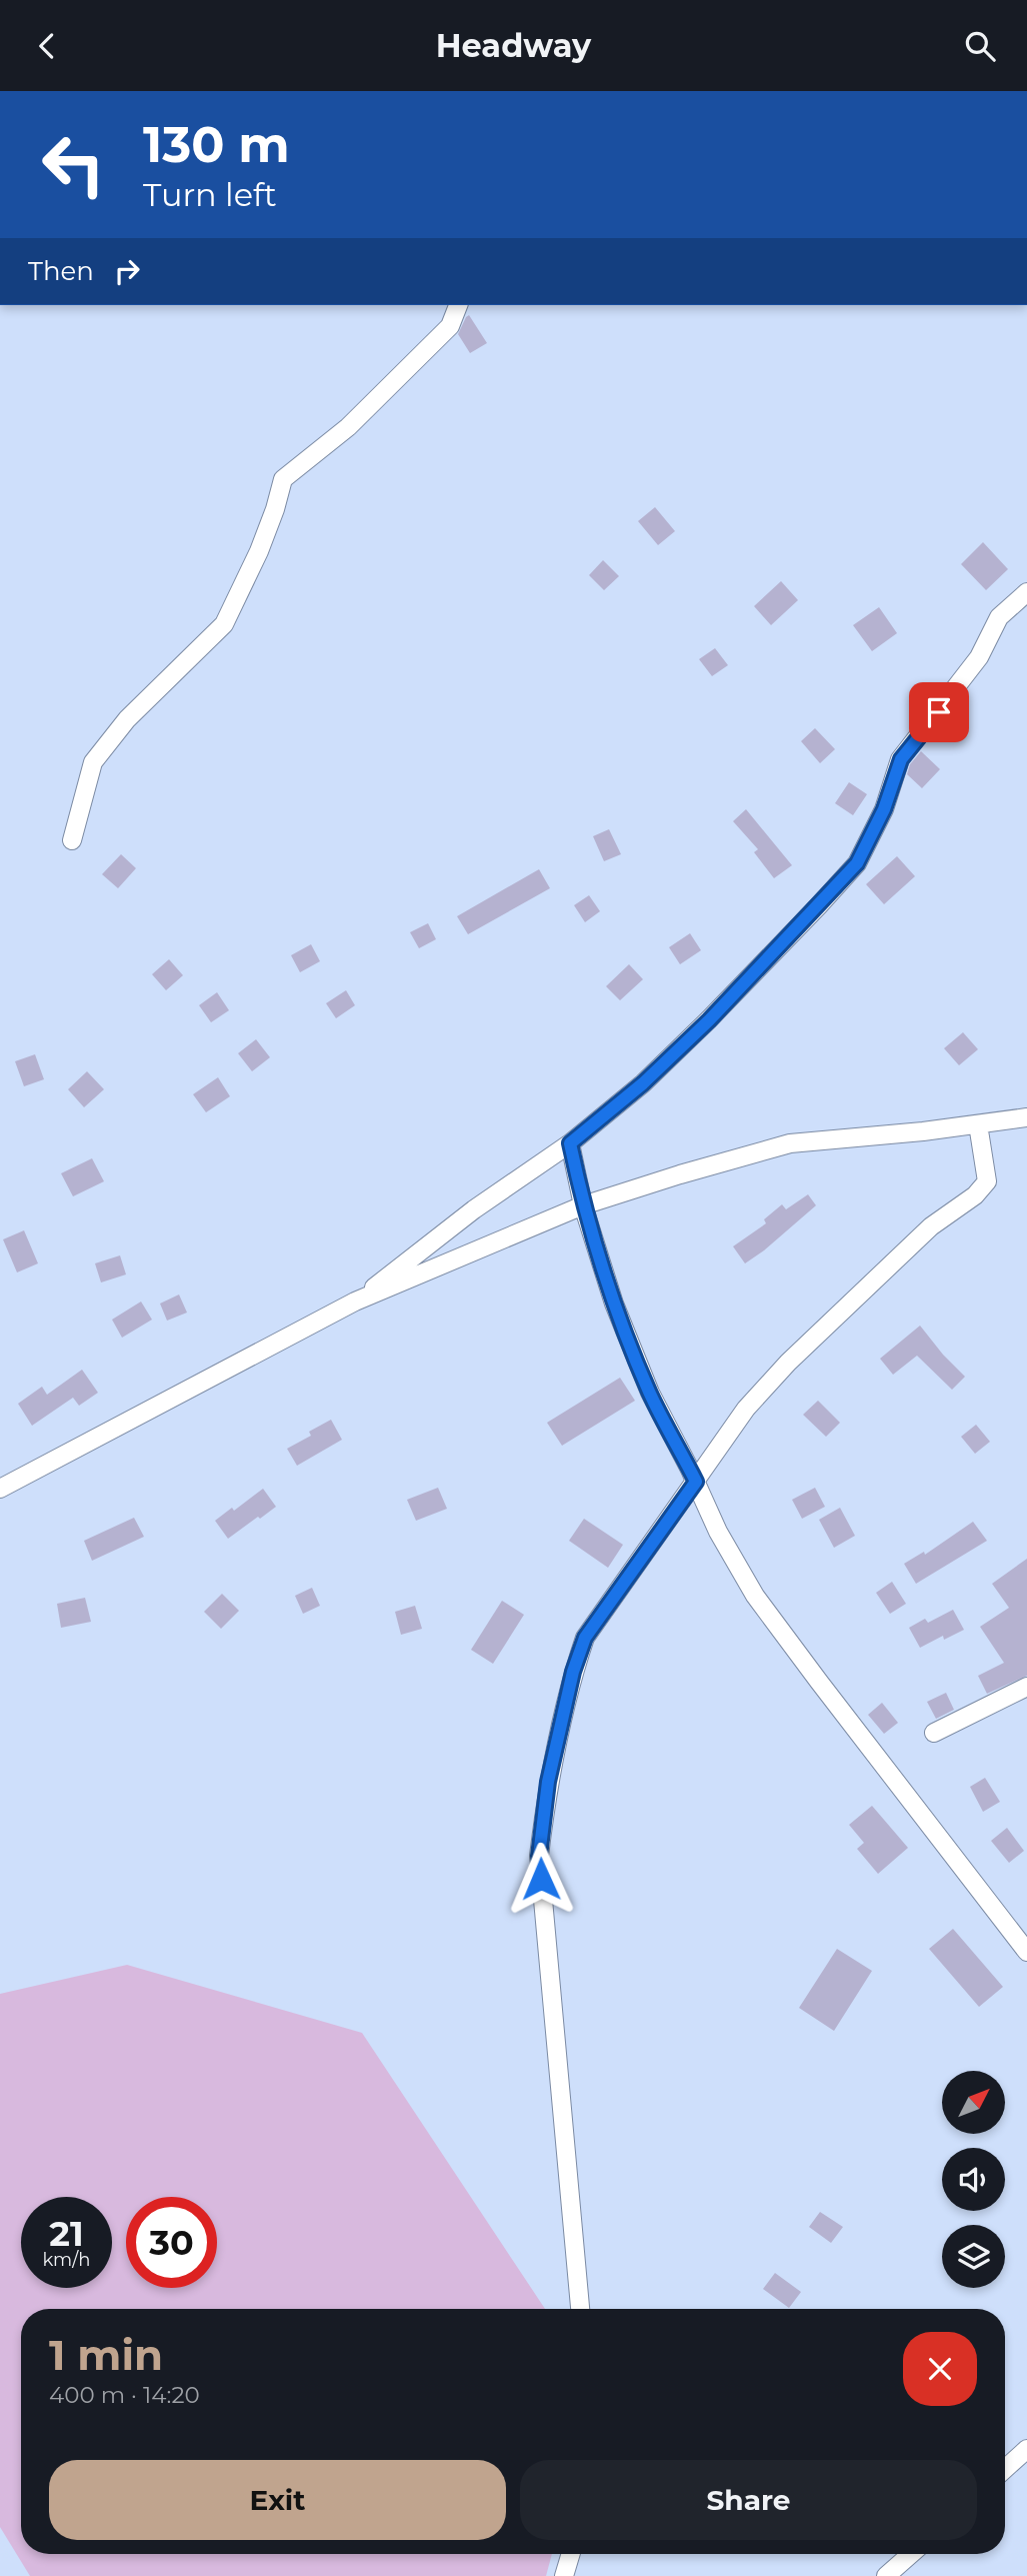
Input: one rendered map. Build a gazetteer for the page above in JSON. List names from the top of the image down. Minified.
{"north":"top right","page":{"header":"Headway","turn":["130 m","Turn left"],"then":"Then","speed":"21 km/h","limit":"30","heading":["1 min","400 m · 14:20"],"buttons":["Exit","Share"]}}
